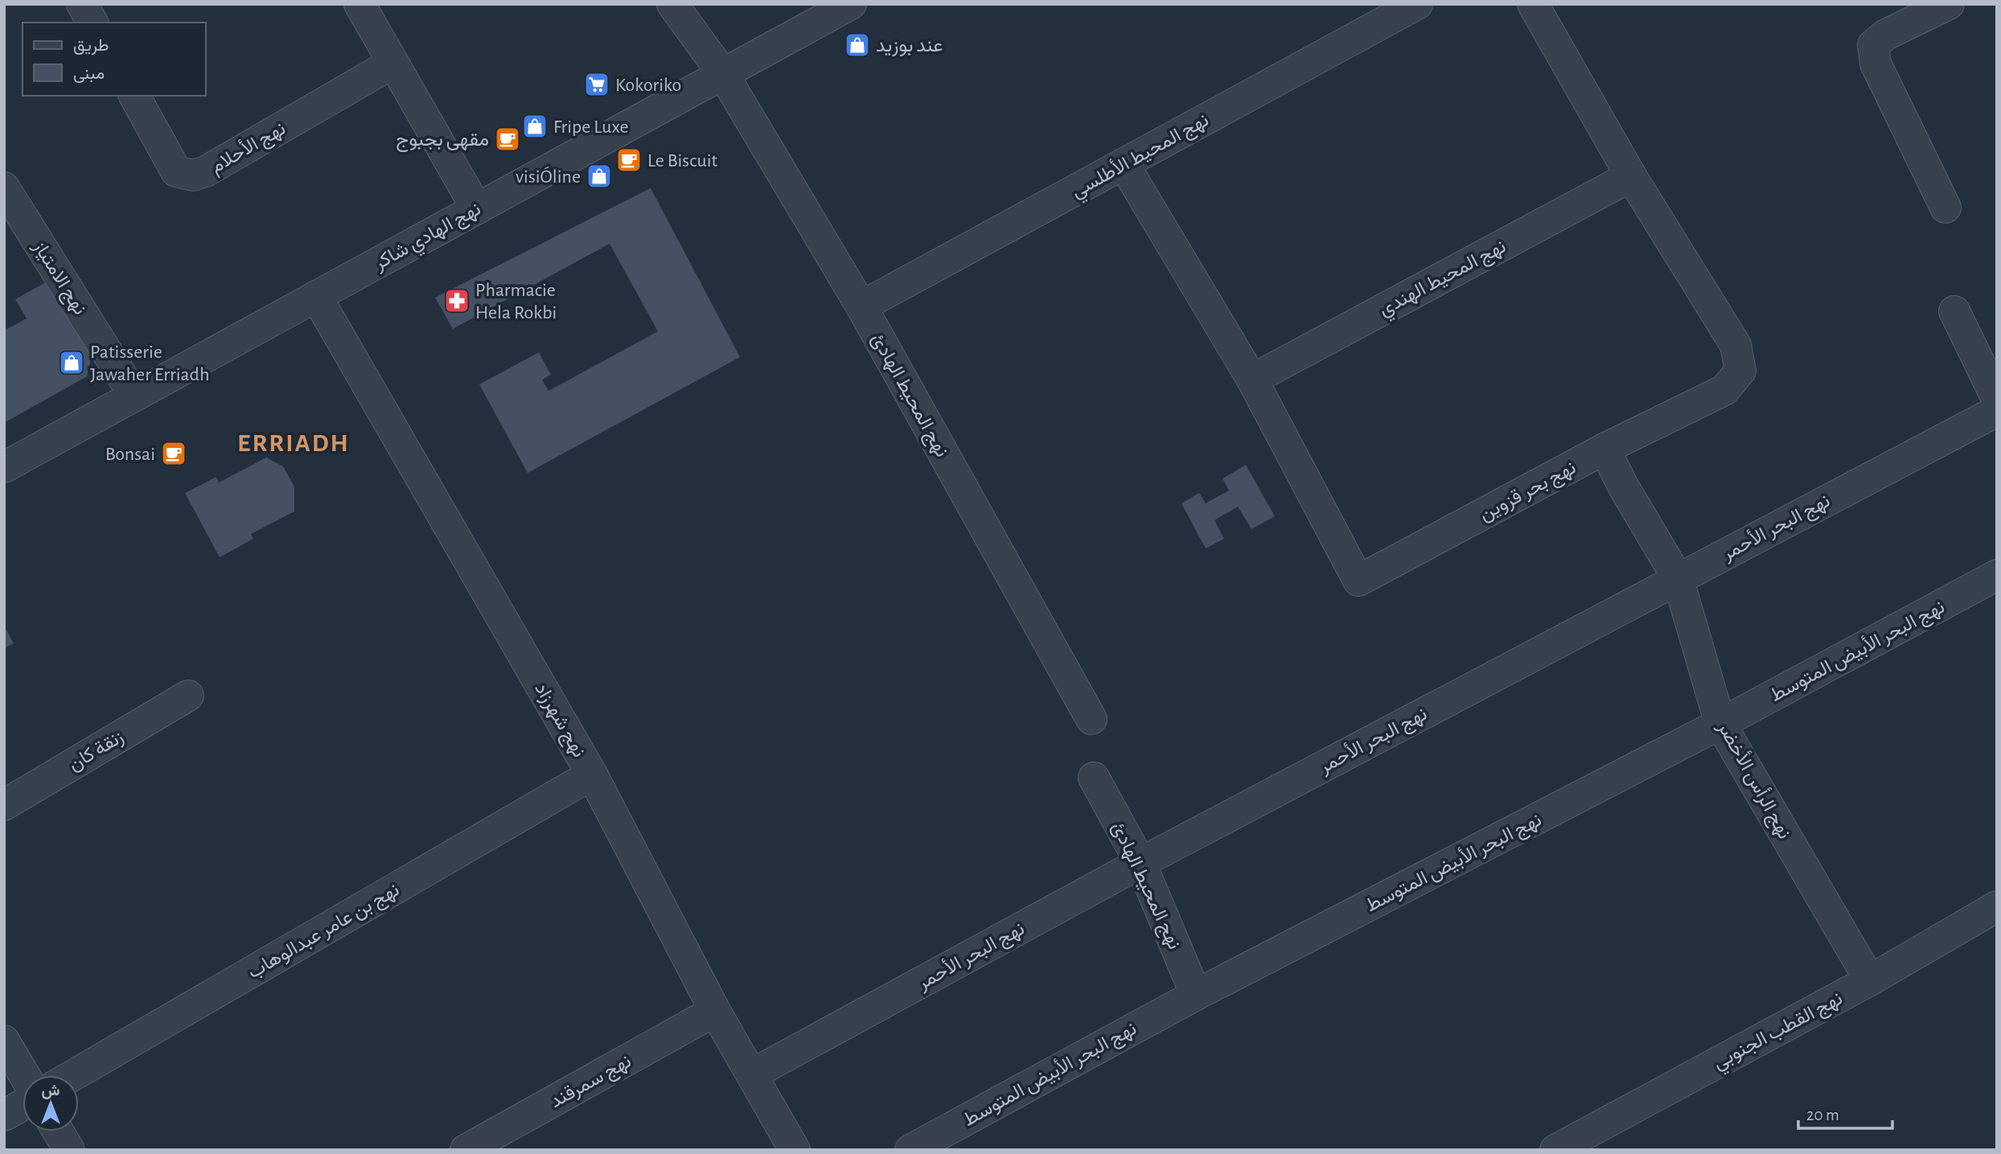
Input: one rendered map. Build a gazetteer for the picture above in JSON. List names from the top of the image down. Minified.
{"streets":{"street":["نهج الأحلام","نهج المحيط الأطلسي","نهج الهادي شاكر","نهج الامتياز","نهج المحيط الهندي","نهج المحيط الهادئ","نهج بحر قزوين","نهج البحر الأحمر","نهج البحر الأبيض المتوسط","نهج شهرزاد","زنقة كان","نهج الرأس الأخضر","نهج بن عامر عبدالوهاب","نهج القطب الجنوبي","نهج سمرقند"]},"crossings":[["نهج المحيط الأطلسي","نهج المحيط الهادئ"],["نهج المحيط الأطلسي","نهج بحر قزوين"],["نهج الهادي شاكر","نهج الامتياز"],["نهج الهادي شاكر","نهج المحيط الهادئ"],["نهج الهادي شاكر","نهج شهرزاد"],["نهج المحيط الهندي","نهج بحر قزوين"],["نهج المحيط الهادئ","نهج البحر الأحمر"],["نهج المحيط الهادئ","نهج البحر الأبيض المتوسط"],["نهج بحر قزوين","نهج الرأس الأخضر"],["نهج البحر الأحمر","نهج شهرزاد"],["نهج البحر الأحمر","نهج الرأس الأخضر"],["نهج البحر الأبيض المتوسط","نهج الرأس الأخضر"],["نهج شهرزاد","نهج بن عامر عبدالوهاب"],["نهج شهرزاد","نهج سمرقند"],["نهج الرأس الأخضر","نهج القطب الجنوبي"]],"districts":["ERRIADH"],"places":{"shop":["عند بوزيد","Fripe Luxe","visiÓline","Patisserie Jawaher Erriadh"],"supermarket":["Kokoriko"],"cafe":["مقهى بجبوج","Le Biscuit","Bonsai"],"pharmacy":["Pharmacie Hela Rokbi"]},"legend":["طريق","مبنى"],"scale_bar":"20 m","north":"top"}
